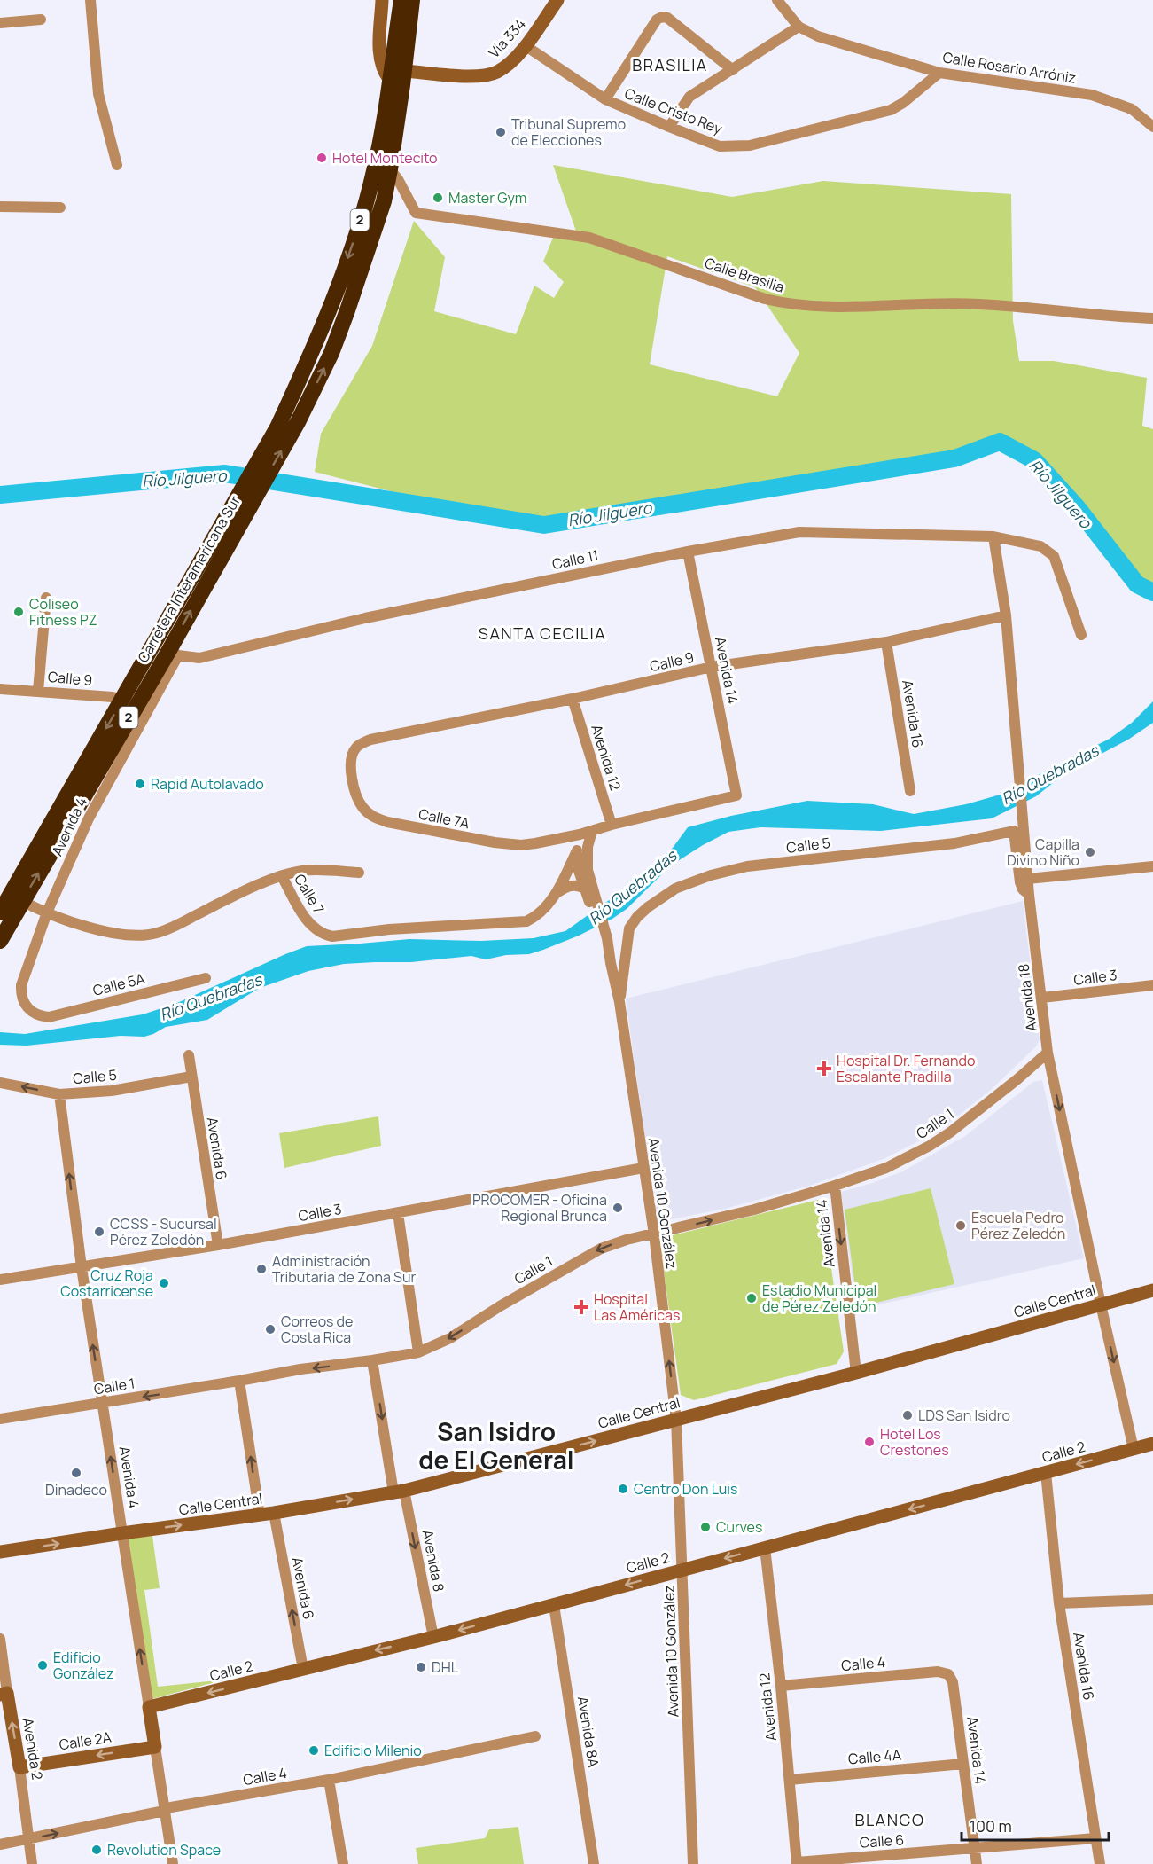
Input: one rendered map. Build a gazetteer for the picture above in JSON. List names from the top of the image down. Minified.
{"streets":{"highway":["2","Carretera Interamericana Sur"],"main road":["Vía 334","Avenida 4","Calle Central","Calle 2","Calle 2A","Avenida 2"],"street":["Calle Rosario Arróniz","Calle Cristo Rey","Calle Brasilia","Calle 11","Calle 9","Avenida 14","Avenida 16","Avenida 12","Calle 7A","Calle 5","Calle 7","Calle 3","Calle 5A","Avenida 18","Calle 1","Avenida 6","Avenida 10 González","Avenida 8","Calle 4","Avenida 8A","Calle 4A","Calle 6"]},"crossings":[["Vía 334","Calle Cristo Rey"],["Vía 334","Carretera Interamericana Sur"],["Calle Rosario Arróniz","Calle Cristo Rey"],["Calle Brasilia","Carretera Interamericana Sur"],["Calle 11","Carretera Interamericana Sur"],["Calle 11","Avenida 14"],["Calle 11","Avenida 4"],["Calle 11","Avenida 18"],["Carretera Interamericana Sur","Calle 9"],["Carretera Interamericana Sur","Avenida 4"],["Carretera Interamericana Sur","Calle 7"],["Calle 9","Avenida 14"],["Calle 9","Avenida 16"],["Calle 9","Avenida 12"],["Calle 9","Calle 7A"],["Calle 9","Avenida 18"],["Avenida 14","Avenida 12"],["Avenida 14","Calle 1"],["Avenida 14","Calle Central"],["Avenida 14","Calle 4"],["Avenida 14","Calle 4A"],["Avenida 14","Calle 6"],["Avenida 16","Calle 2"],["Avenida 16","Calle 6"],["Avenida 12","Calle 2"],["Avenida 12","Calle 4"],["Avenida 12","Calle 4A"],["Avenida 12","Calle 6"],["Calle 7A","Avenida 10 González"],["Avenida 4","Calle 5"],["Avenida 4","Calle 7"],["Avenida 4","Calle 3"],["Avenida 4","Calle 5A"],["Avenida 4","Calle 1"],["Avenida 4","Calle Central"],["Avenida 4","Calle 2"],["Avenida 4","Calle 4"],["Avenida 4","Calle 2A"],["Calle 5","Avenida 18"],["Calle 5","Avenida 6"],["Calle 5","Avenida 10 González"],["Calle 7","Avenida 10 González"],["Calle 3","Avenida 18"],["Calle 3","Avenida 6"],["Calle 3","Avenida 10 González"],["Avenida 18","Calle 1"],["Avenida 18","Calle Central"],["Avenida 18","Calle 2"],["Calle 1","Avenida 10 González"],["Calle 1","Avenida 8"],["Avenida 6","Calle Central"],["Avenida 6","Calle 2"],["Avenida 10 González","Calle Central"],["Avenida 10 González","Calle 2"],["Calle Central","Avenida 8"],["Calle 2","Avenida 8"],["Calle 2","Avenida 8A"],["Calle 4","Avenida 2"],["Calle 2A","Avenida 2"]],"one_way":["Avenida 4","Avenida 18","Avenida 6","Calle Central","Calle 2","Avenida 8","Calle 2A"],"districts":["BRASILIA","SANTA CECILIA","San Isidro de El General","BLANCO"],"water":["Río Jilguero","Río Quebradas"],"places":{"other":["Tribunal Supremo de Elecciones","Hotel Montecito","Master Gym","Coliseo Fitness PZ","Rapid Autolavado","Capilla Divino Niño","PROCOMER - Oficina Regional Brunca","Escuela Pedro Pérez Zeledón","CCSS - Sucursal Pérez Zeledón","Administración Tributaria de Zona Sur","Cruz Roja Costarricense","Estadio Municipal de Pérez Zeledón","Correos de Costa Rica","LDS San Isidro","Hotel Los Crestones","Dinadeco","Centro Don Luis","Curves","Edificio González","DHL","Edificio Milenio","Revolution Space"],"health":["Hospital Dr. Fernando Escalante Pradilla","Hospital Las Américas"]},"scale_bar":"100 m"}
